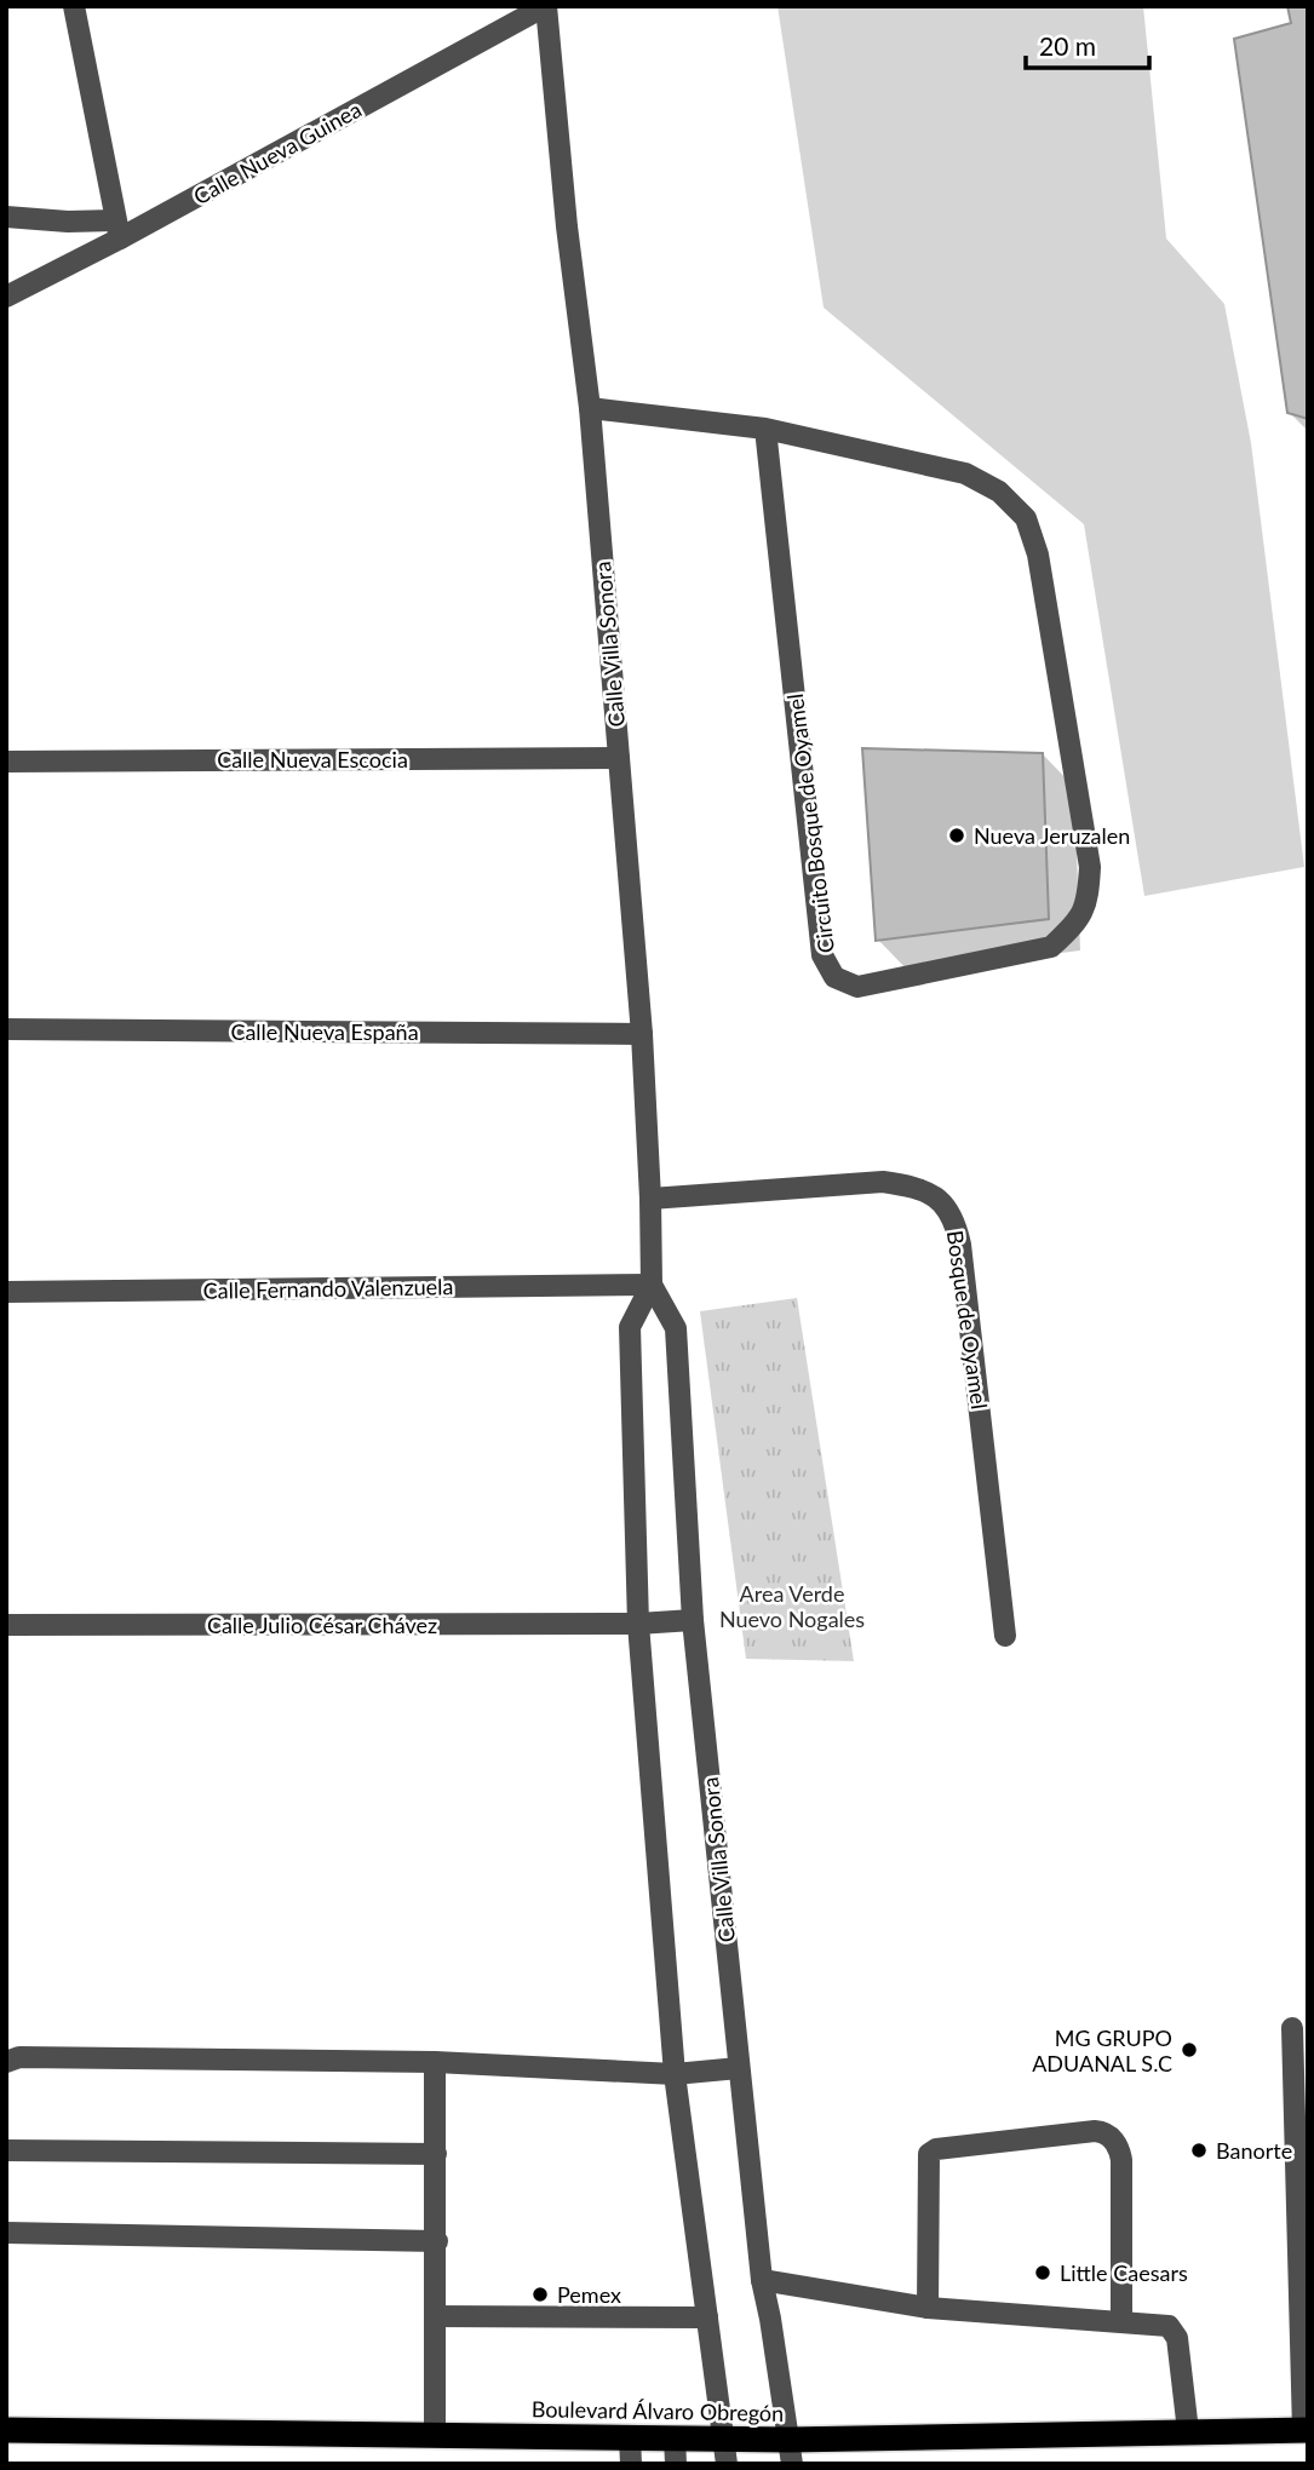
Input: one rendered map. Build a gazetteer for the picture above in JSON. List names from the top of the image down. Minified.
{"streets":{"highway":["Boulevard Álvaro Obregón"],"street":["Calle Nueva Guinea","Calle Villa Sonora","Calle Nueva Escocia","Circuito Bosque de Oyamel","Calle Nueva España","Calle Fernando Valenzuela","Bosque de Oyamel","Calle Julio César Chávez"]},"crossings":[["Calle Nueva Guinea","Calle Villa Sonora"],["Calle Villa Sonora","Calle Nueva Escocia"],["Calle Villa Sonora","Circuito Bosque de Oyamel"],["Calle Villa Sonora","Calle Nueva España"],["Calle Villa Sonora","Calle Fernando Valenzuela"],["Calle Villa Sonora","Bosque de Oyamel"],["Calle Villa Sonora","Calle Julio César Chávez"],["Calle Villa Sonora","Boulevard Álvaro Obregón"]],"parks":["Area Verde Nuevo Nogales"],"places":["Nueva Jeruzalen","MG GRUPO ADUANAL S.C","Banorte","Little Caesars","Pemex"],"scale_bar":"20 m"}
